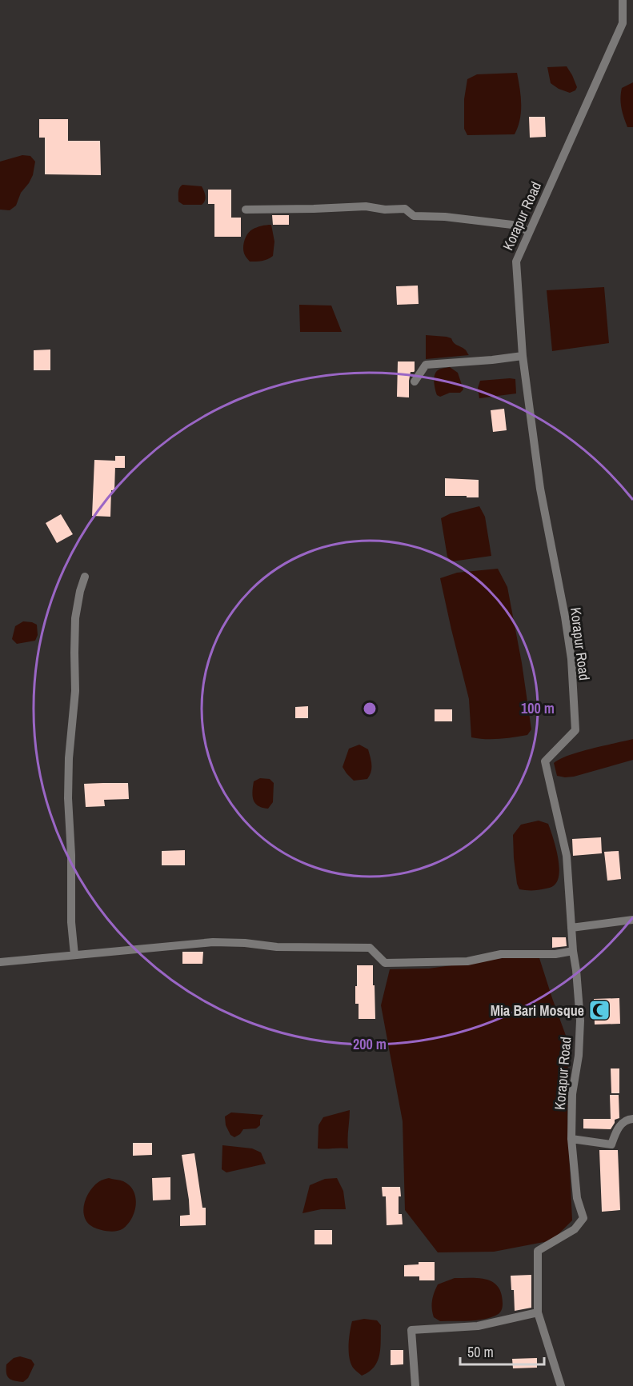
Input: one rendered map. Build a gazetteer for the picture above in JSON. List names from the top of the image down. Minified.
{"streets":{"street":["Korapur Road"]},"places":{"mosque":["Mia Bari Mosque"]},"scale_bar":"50 m","rings":["100 m","200 m"]}
